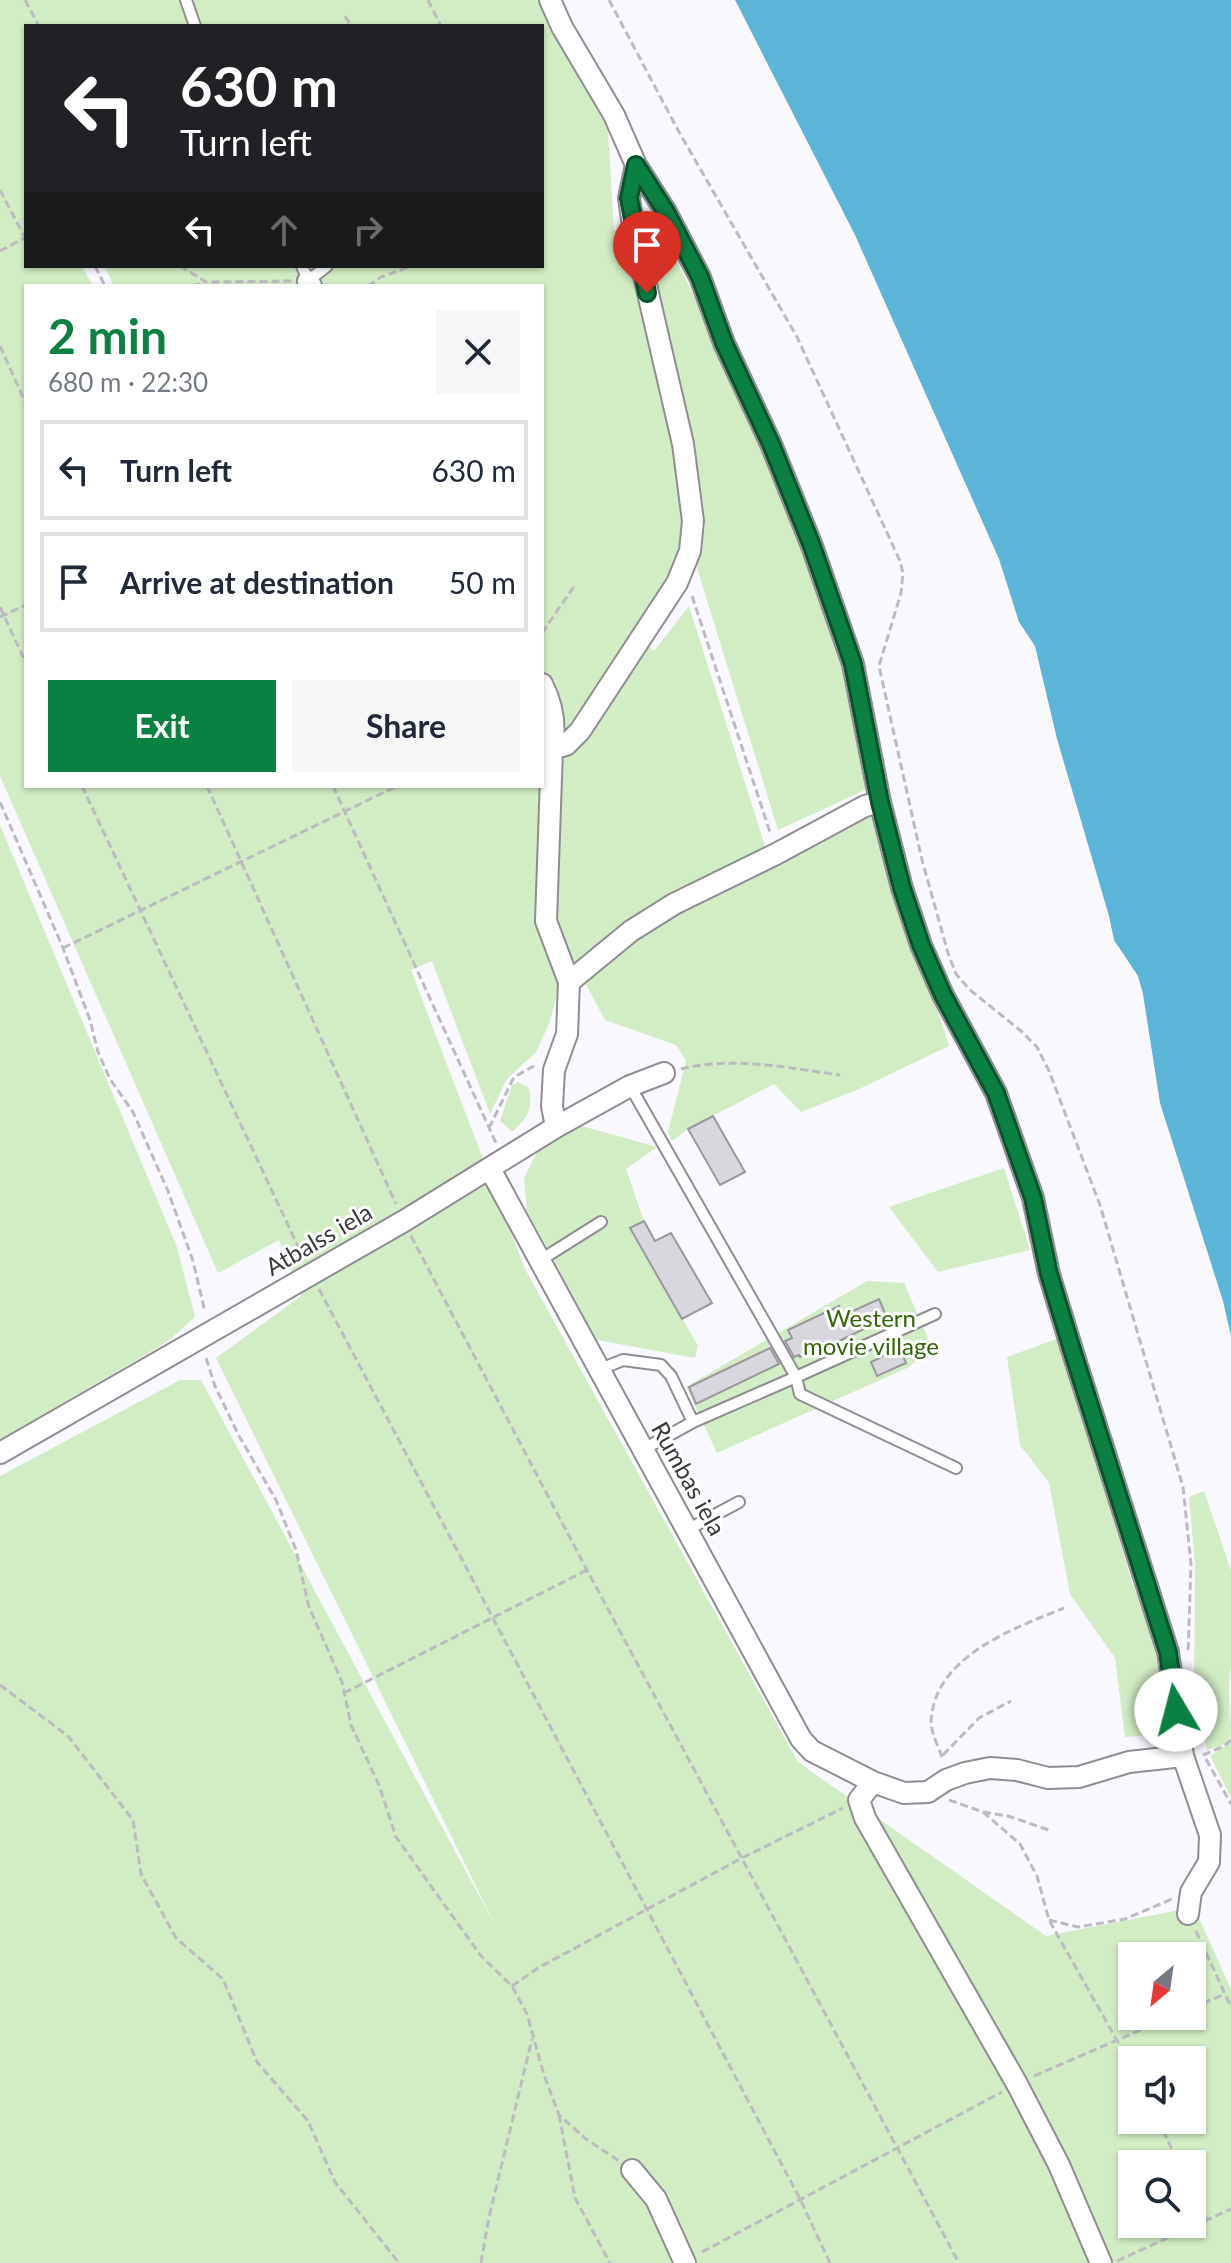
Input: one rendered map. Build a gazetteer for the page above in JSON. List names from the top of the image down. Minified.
{"streets":{"street":["Atbalss iela","Rumbas iela"]},"crossings":[["Atbalss iela","Rumbas iela"]],"parks":["Western movie village"],"north":"bottom left","page":{"turn":["630 m","Turn left"],"heading":["2 min","680 m · 22:30"],"list":[{"name":"Turn left","value":"630 m"},{"name":"Arrive at destination","value":"50 m"}],"buttons":["Exit","Share"]}}
